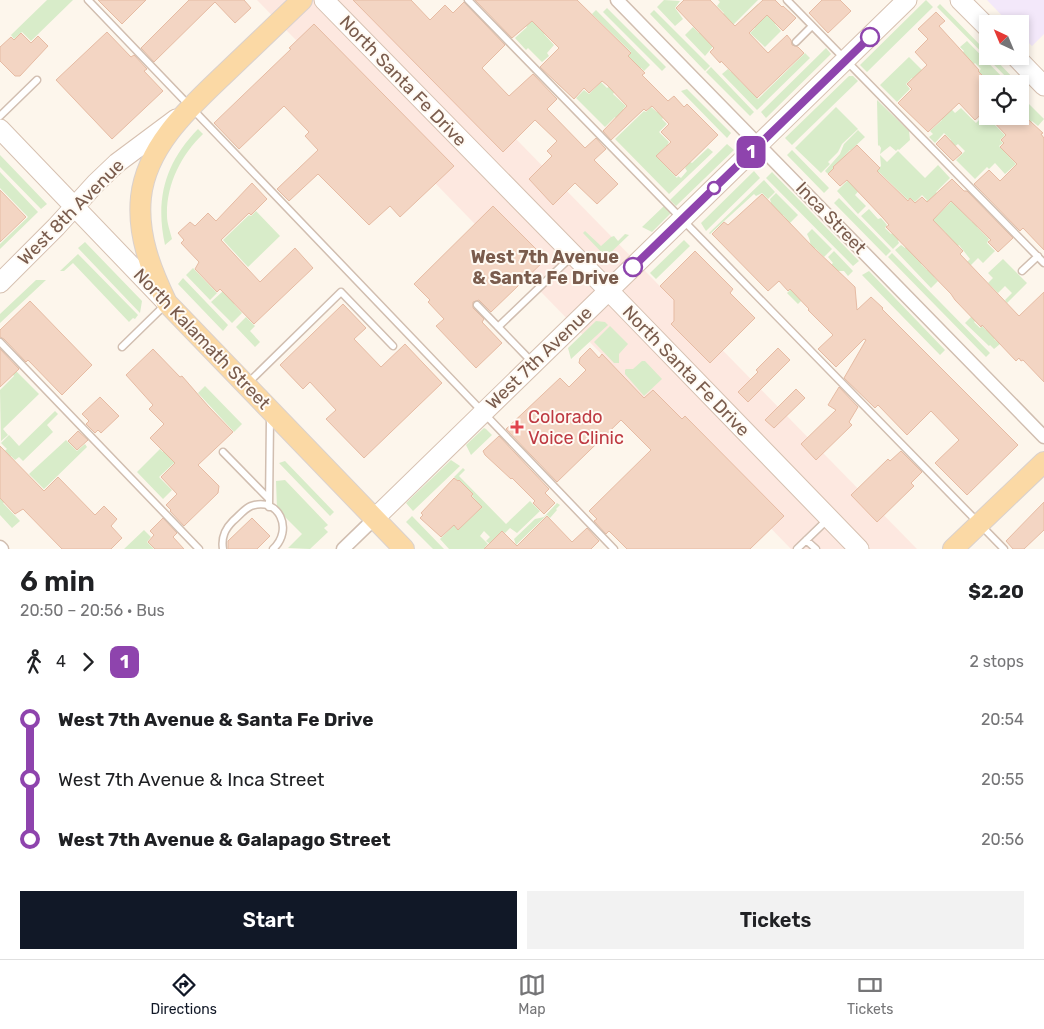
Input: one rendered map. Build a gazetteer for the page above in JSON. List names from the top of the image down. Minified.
{"streets":{"main road":["North Santa Fe Drive","West 8th Avenue","North Kalamath Street","West 7th Avenue"],"street":["Inca Street"]},"crossings":[["North Santa Fe Drive","West 7th Avenue"],["West 8th Avenue","North Kalamath Street"],["Inca Street","West 7th Avenue"],["North Kalamath Street","West 7th Avenue"]],"places":{"other":["West 7th Avenue & Santa Fe Drive"],"health":["Colorado Voice Clinic"]},"lines":["bus line 1"],"north":"top left","page":{"on_map":"1","heading":["6 min","20:50 – 20:56 · Bus","$2.20"],"legs":["4","1","2 stops"],"list":[{"name":"West 7th Avenue & Santa Fe Drive","value":"20:54"},{"name":"West 7th Avenue & Inca Street","value":"20:55"},{"name":"West 7th Avenue & Galapago Street","value":"20:56"}],"buttons":["Start","Tickets"],"tabs":["Directions","Map","Tickets"]}}
